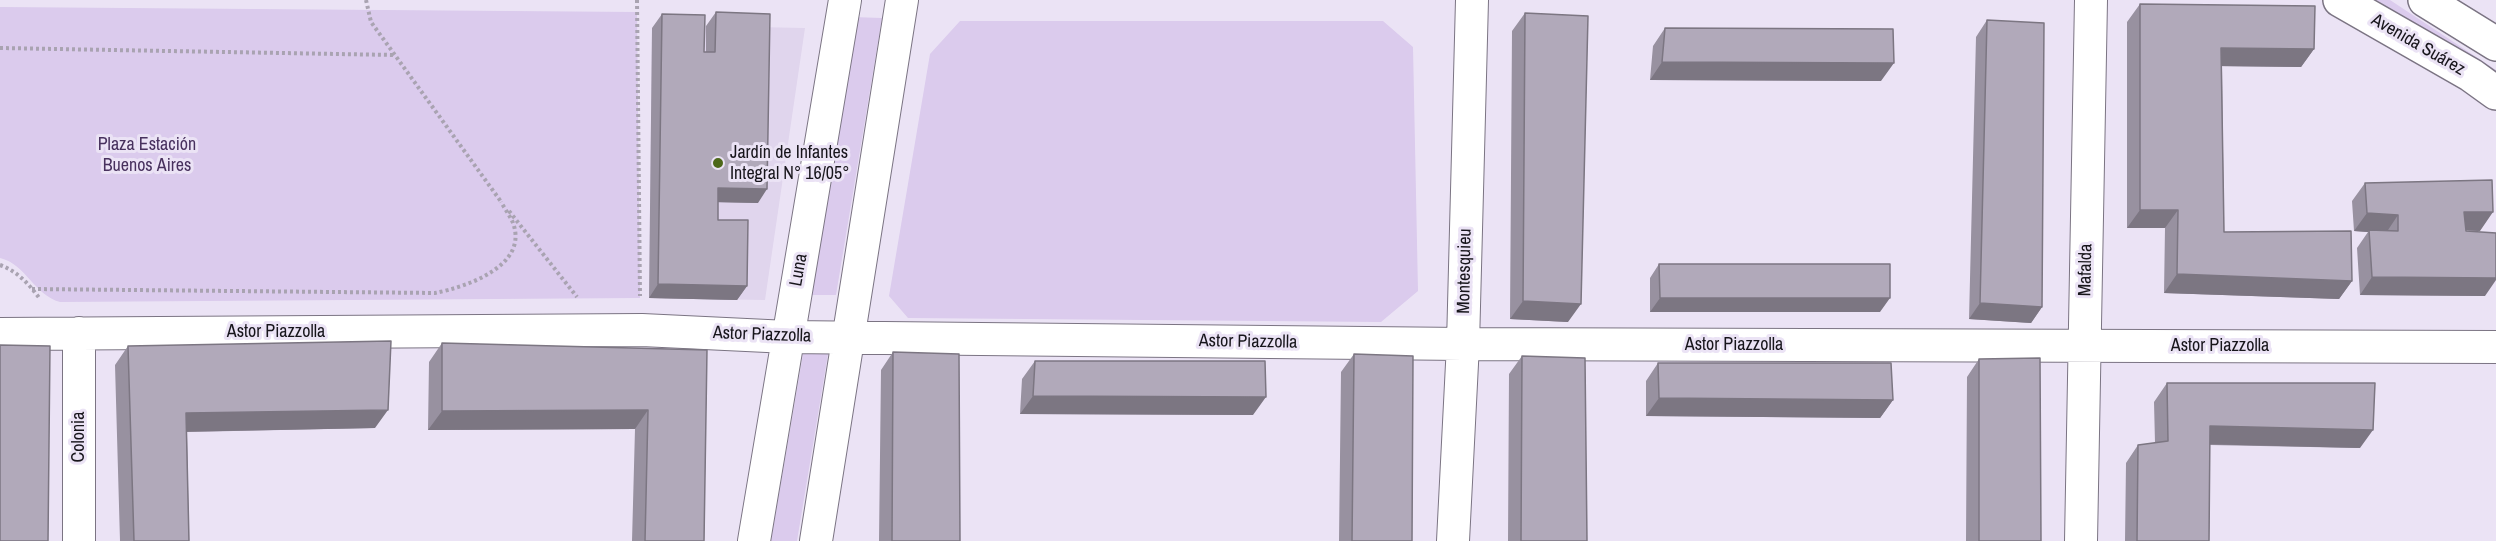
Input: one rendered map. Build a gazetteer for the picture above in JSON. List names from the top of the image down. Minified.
{"streets":{"street":["Avenida Suárez","Luna","Mafalda","Montesquieu","Astor Piazzolla","Colonia"]},"crossings":[["Luna","Astor Piazzolla"],["Mafalda","Astor Piazzolla"],["Montesquieu","Astor Piazzolla"],["Astor Piazzolla","Colonia"]],"parks":["Plaza Estación Buenos Aires"],"places":["Jardín de Infantes Integral N° 16/05°"]}
